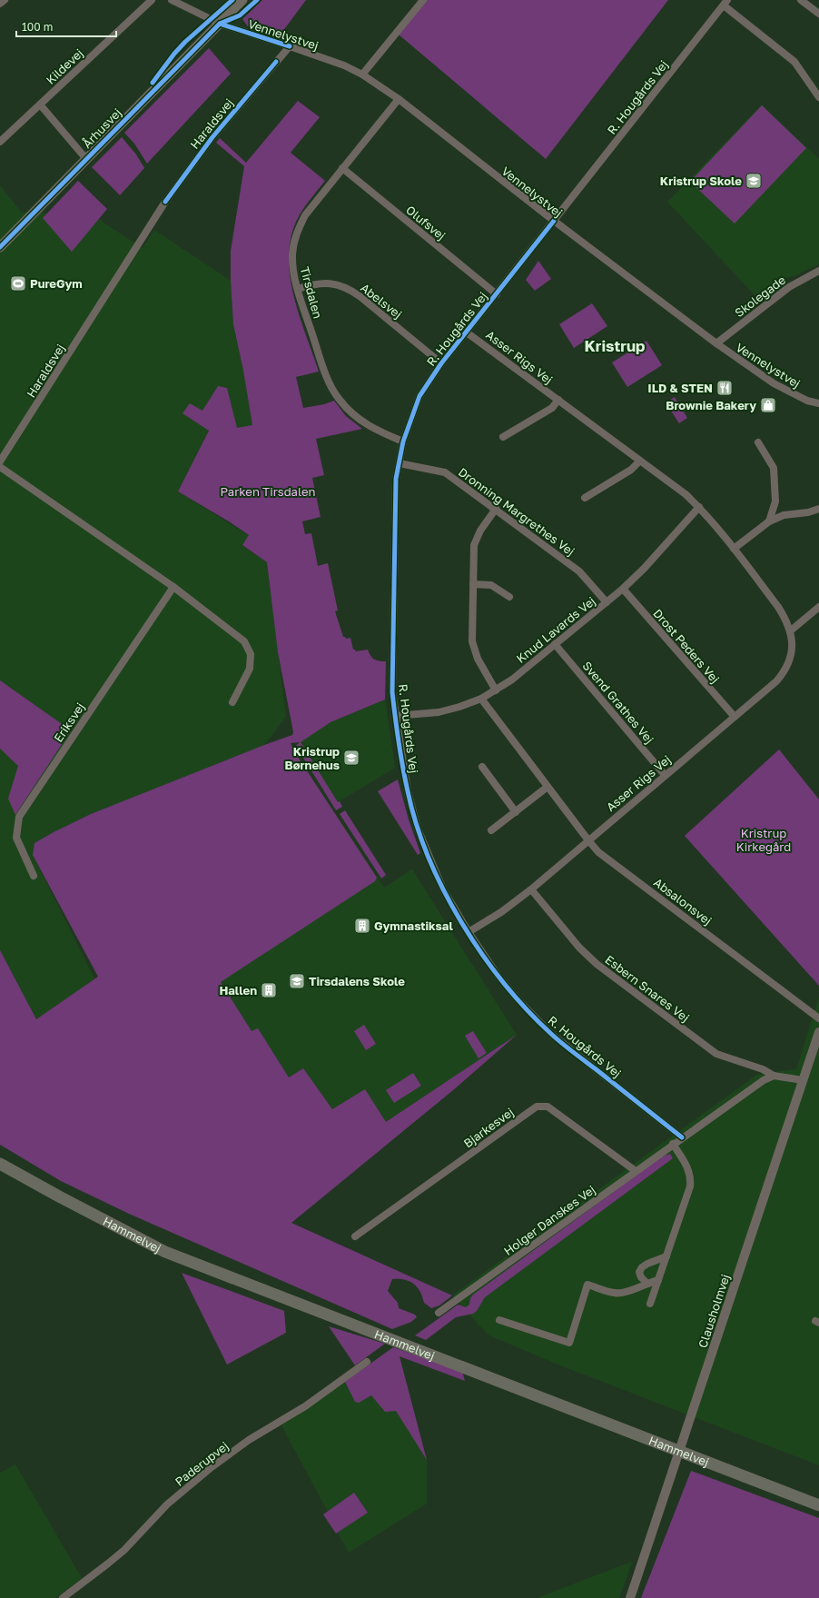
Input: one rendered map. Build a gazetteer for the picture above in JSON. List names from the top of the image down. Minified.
{"streets":{"highway":["Hammelvej"],"main road":["Århusvej"],"street":["Vennelystvej","Kildevej","R. Hougårds Vej","Haraldsvej","Olufsvej","Tirsdalen","Skolegade","Abelsvej","Asser Rigs Vej","Dronning Margrethes Vej","Knud Lavards Vej","Drost Peders Vej","Svend Grathes Vej","Eriksvej","Absalonsvej","Esbern Snares Vej","Bjarkesvej","Holger Danskes Vej","Clausholmvej","Paderupvej"]},"crossings":[["Vennelystvej","R. Hougårds Vej"],["Vennelystvej","Haraldsvej"],["Vennelystvej","Århusvej"],["Vennelystvej","Tirsdalen"],["Vennelystvej","Skolegade"],["R. Hougårds Vej","Olufsvej"],["R. Hougårds Vej","Tirsdalen"],["R. Hougårds Vej","Abelsvej"],["R. Hougårds Vej","Asser Rigs Vej"],["R. Hougårds Vej","Dronning Margrethes Vej"],["R. Hougårds Vej","Knud Lavards Vej"],["R. Hougårds Vej","Holger Danskes Vej"],["Olufsvej","Tirsdalen"],["Tirsdalen","Abelsvej"],["Asser Rigs Vej","Knud Lavards Vej"],["Asser Rigs Vej","Drost Peders Vej"],["Asser Rigs Vej","Svend Grathes Vej"],["Asser Rigs Vej","Absalonsvej"],["Asser Rigs Vej","Esbern Snares Vej"],["Dronning Margrethes Vej","Knud Lavards Vej"],["Knud Lavards Vej","Drost Peders Vej"],["Knud Lavards Vej","Svend Grathes Vej"],["Knud Lavards Vej","Absalonsvej"],["Esbern Snares Vej","Holger Danskes Vej"],["Bjarkesvej","Holger Danskes Vej"],["Hammelvej","Clausholmvej"]],"districts":["Kristrup"],"parks":["Parken Tirsdalen","Kristrup Kirkegård"],"places":{"school or university":["Kristrup Skole","Kristrup Børnehus","Tirsdalens Skole"],"sports":["PureGym"],"restaurant":["ILD & STEN"],"shop":["Brownie Bakery"],"building":["Gymnastiksal","Hallen"]},"scale_bar":"100 m"}
